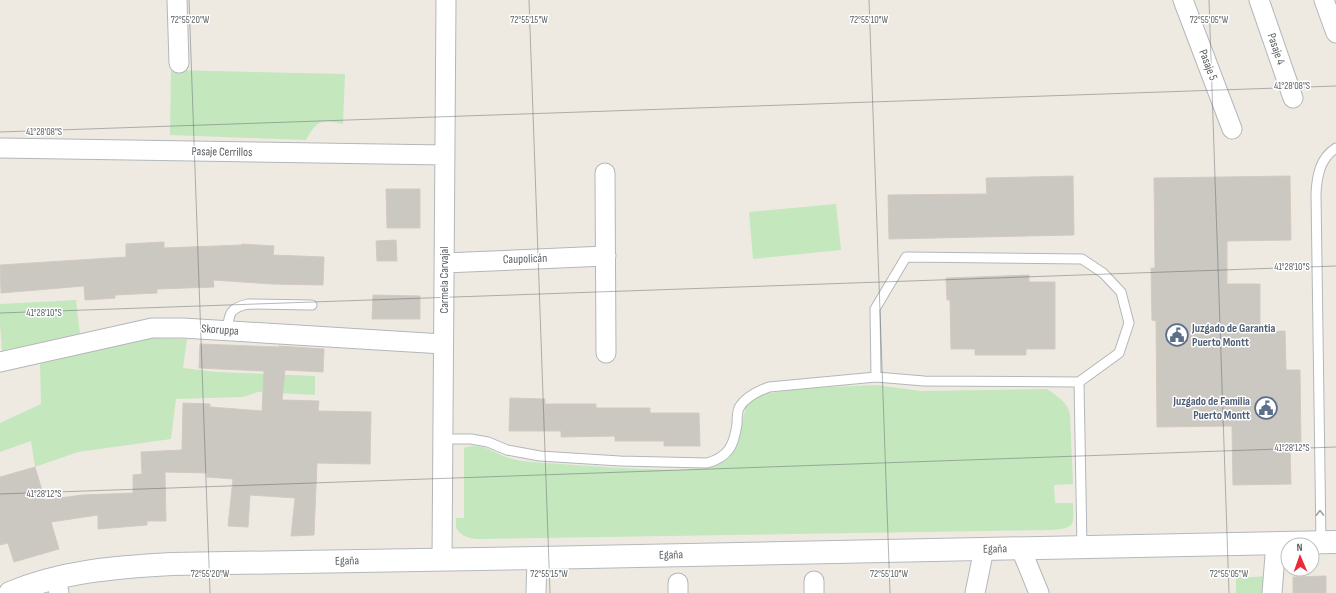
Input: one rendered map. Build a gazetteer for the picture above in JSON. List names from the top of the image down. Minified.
{"streets":{"main road":["Egaña"],"street":["Pasaje 4","Pasaje 5","Pasaje Cerrillos","Caupolicán","Carmela Carvajal","Skoruppa"]},"crossings":[["Pasaje Cerrillos","Carmela Carvajal"],["Caupolicán","Carmela Carvajal"],["Carmela Carvajal","Skoruppa"],["Carmela Carvajal","Egaña"]],"places":{"public building":["Juzgado de Garantia Puerto Montt","Juzgado de Familia Puerto Montt"]},"north":"top","coordinates":["72°55'20\"W","72°55'15\"W","72°55'10\"W","72°55'05\"W","41°28'08\"S","41°28'10\"S","41°28'12\"S"]}
